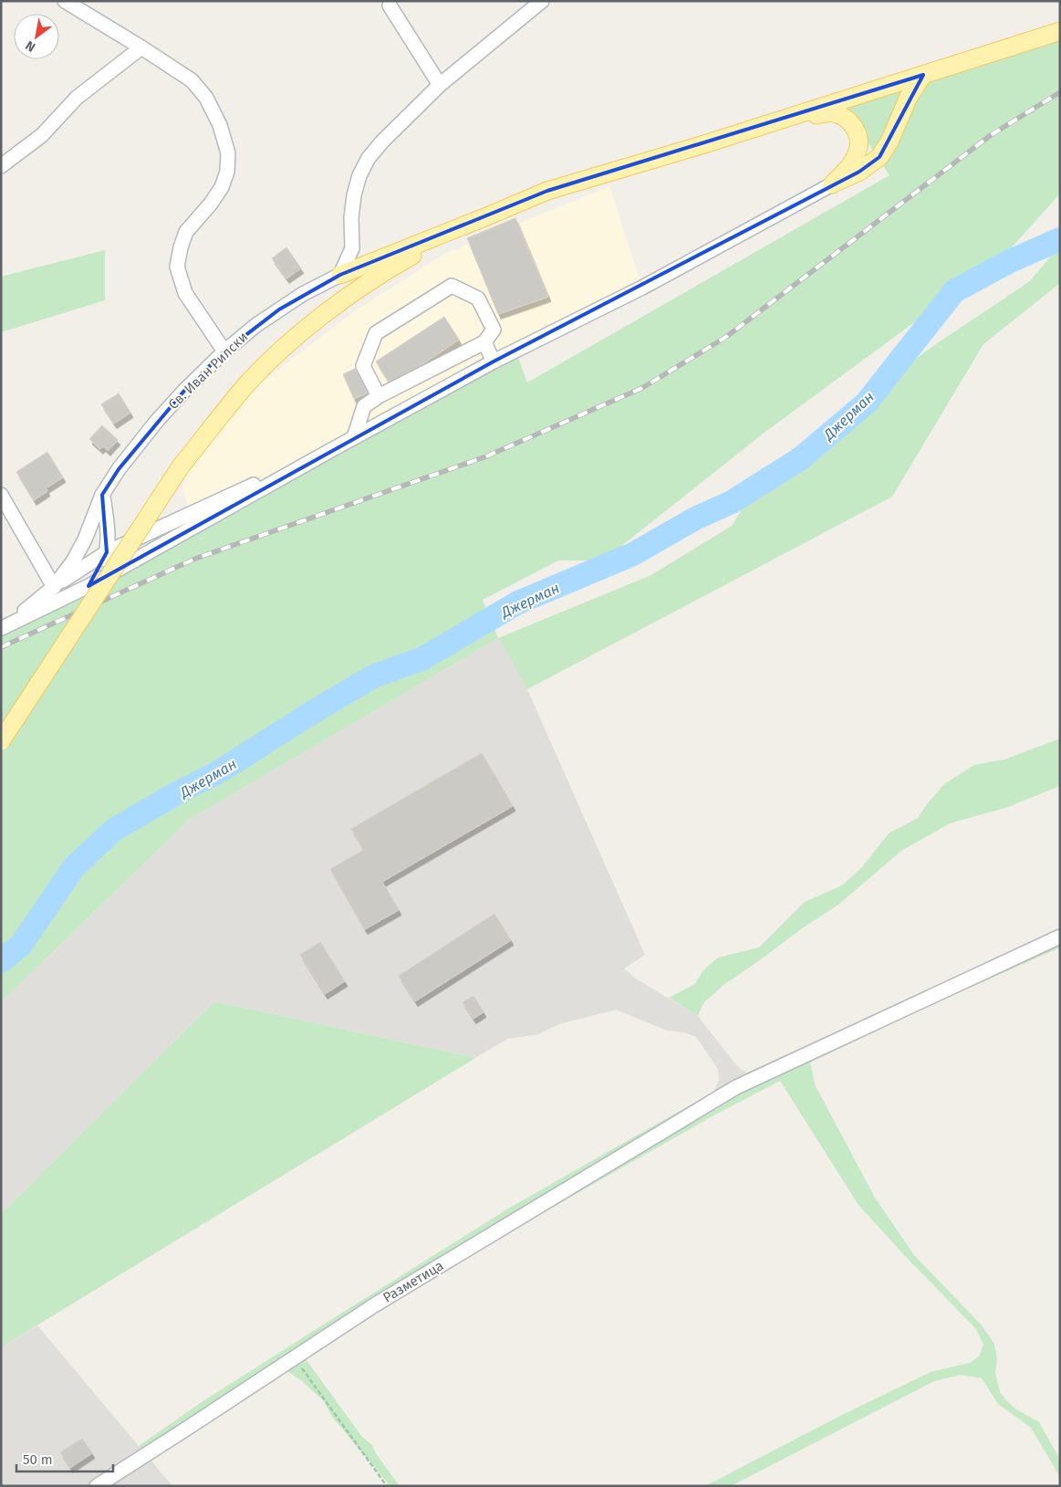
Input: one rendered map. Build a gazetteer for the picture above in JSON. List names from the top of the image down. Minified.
{"streets":{"street":["Св. Иван Рилски","Разметица"]},"water":["Джерман"],"scale_bar":"50 m","north":"bottom left"}
